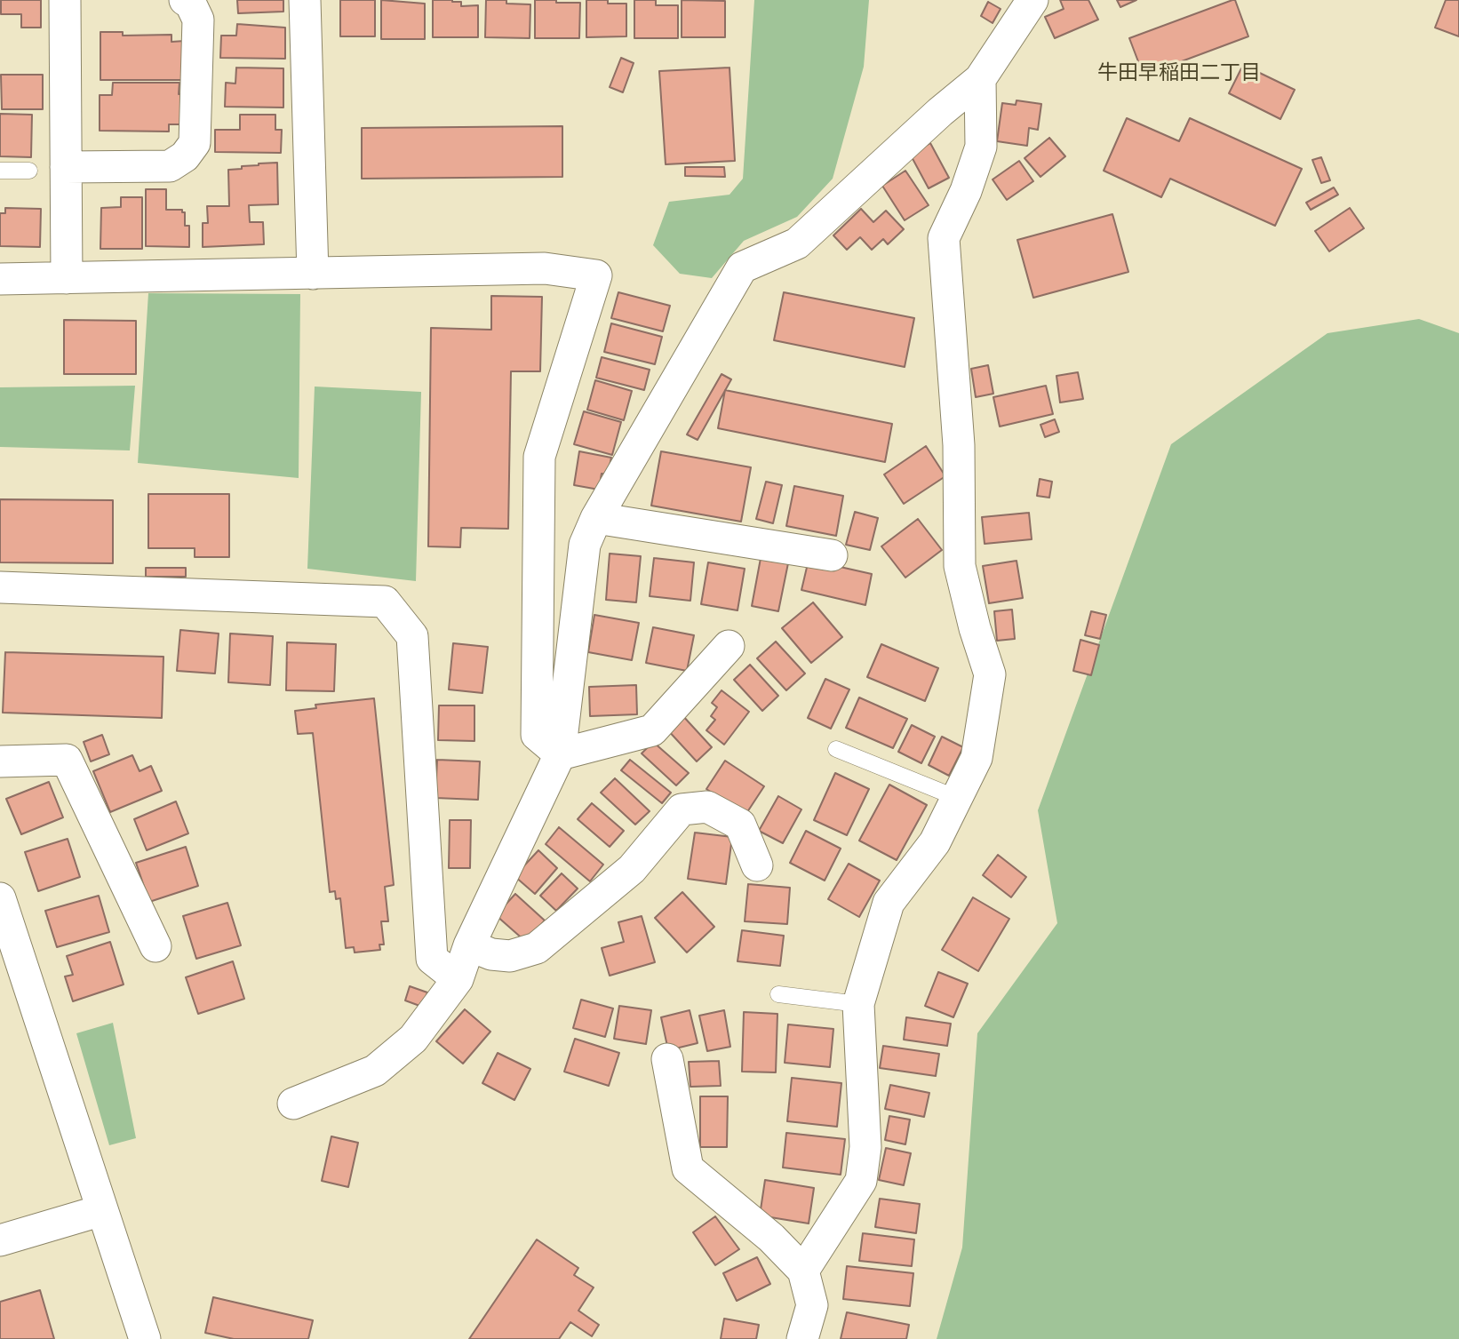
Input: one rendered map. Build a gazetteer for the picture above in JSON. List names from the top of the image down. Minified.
{"districts":["牛田早稲田二丁目"]}
